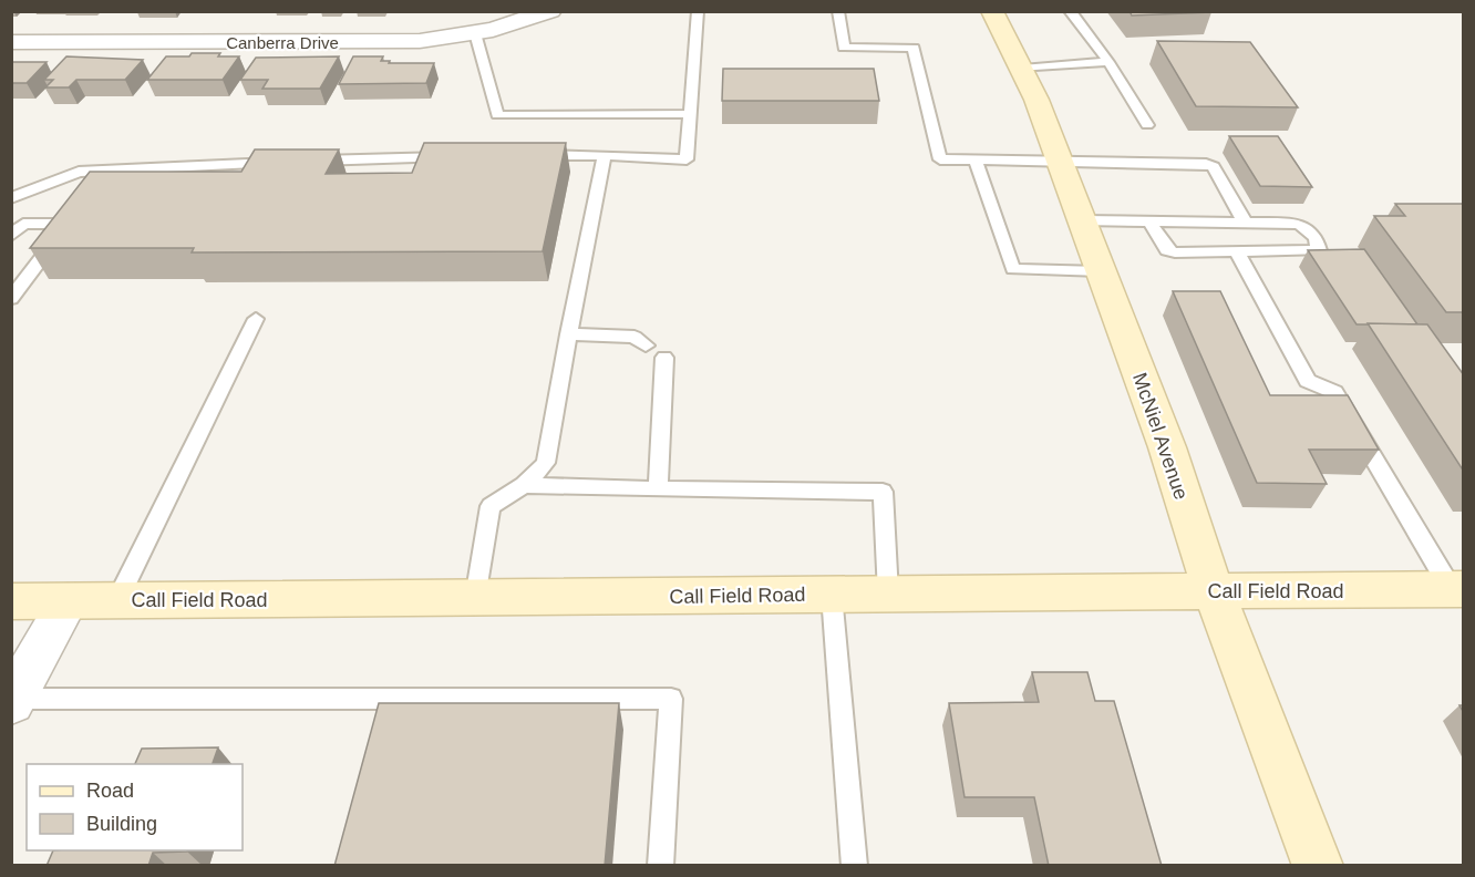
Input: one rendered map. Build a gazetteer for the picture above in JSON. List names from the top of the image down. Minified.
{"streets":{"street":["Canberra Drive","McNiel Avenue","Call Field Road"]},"crossings":[["McNiel Avenue","Call Field Road"]],"legend":["Road","Building"]}
